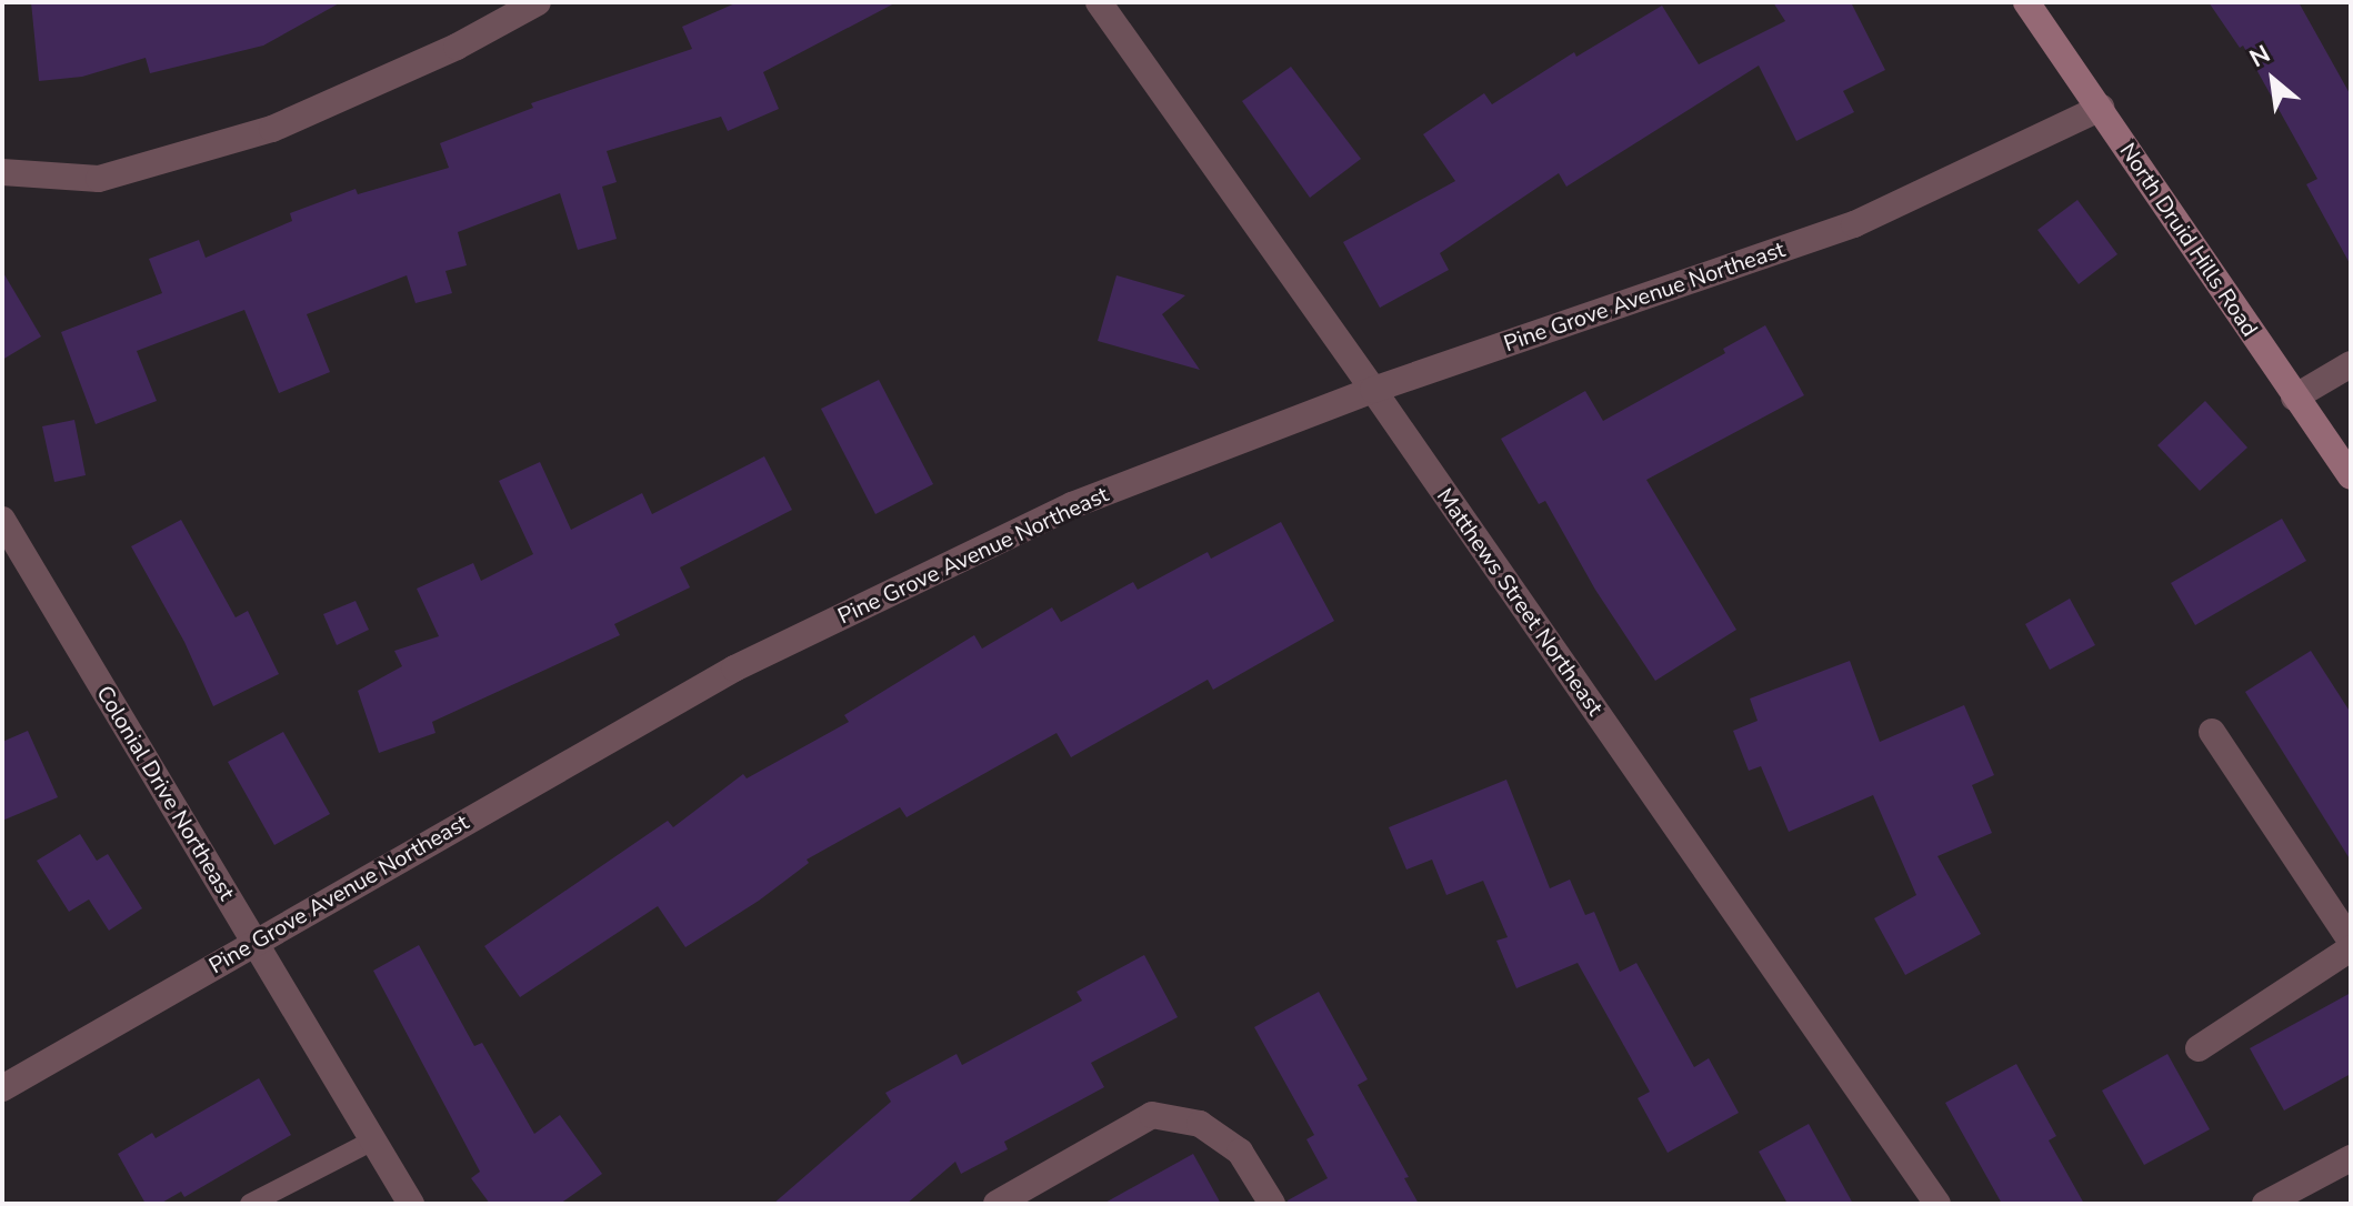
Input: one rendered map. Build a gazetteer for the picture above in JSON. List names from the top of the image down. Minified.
{"streets":{"main road":["North Druid Hills Road"],"street":["Pine Grove Avenue Northeast","Matthews Street Northeast","Colonial Drive Northeast"]},"crossings":[["North Druid Hills Road","Pine Grove Avenue Northeast"],["Pine Grove Avenue Northeast","Matthews Street Northeast"],["Pine Grove Avenue Northeast","Colonial Drive Northeast"]],"north":"top left"}
